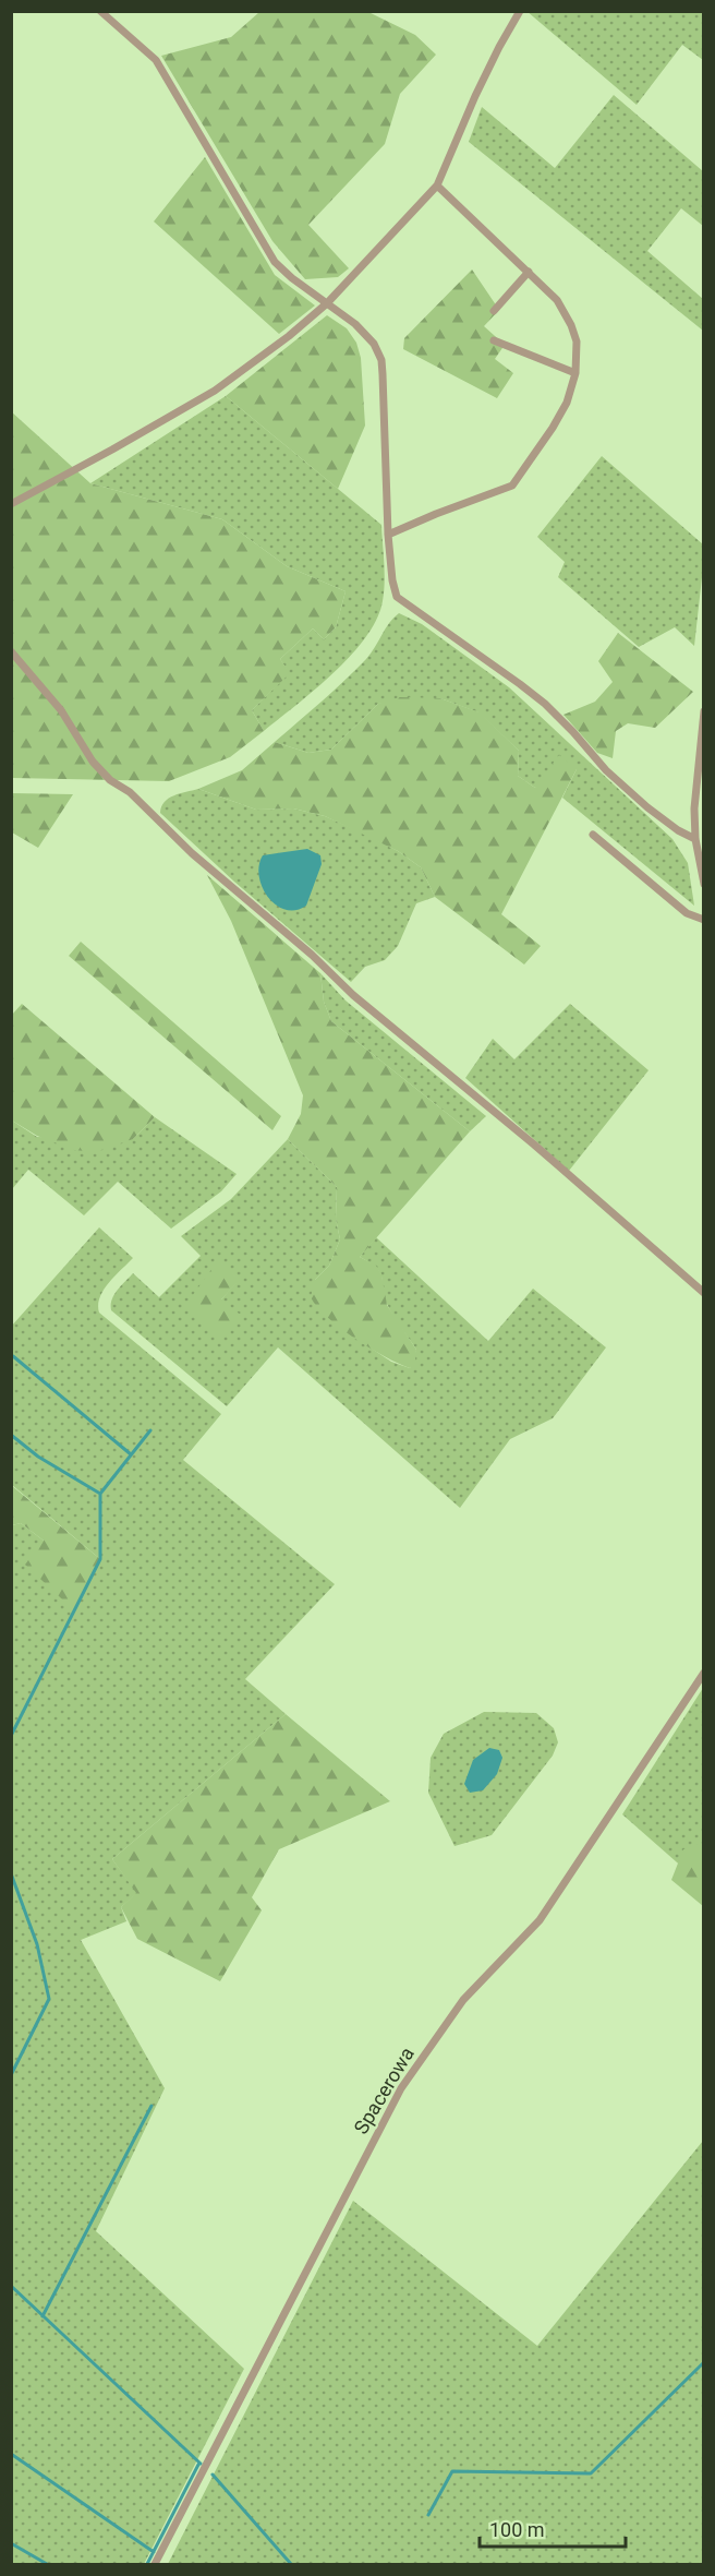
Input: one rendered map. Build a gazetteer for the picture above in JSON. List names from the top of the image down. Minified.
{"streets":{"street":["Spacerowa"]},"scale_bar":"100 m"}
